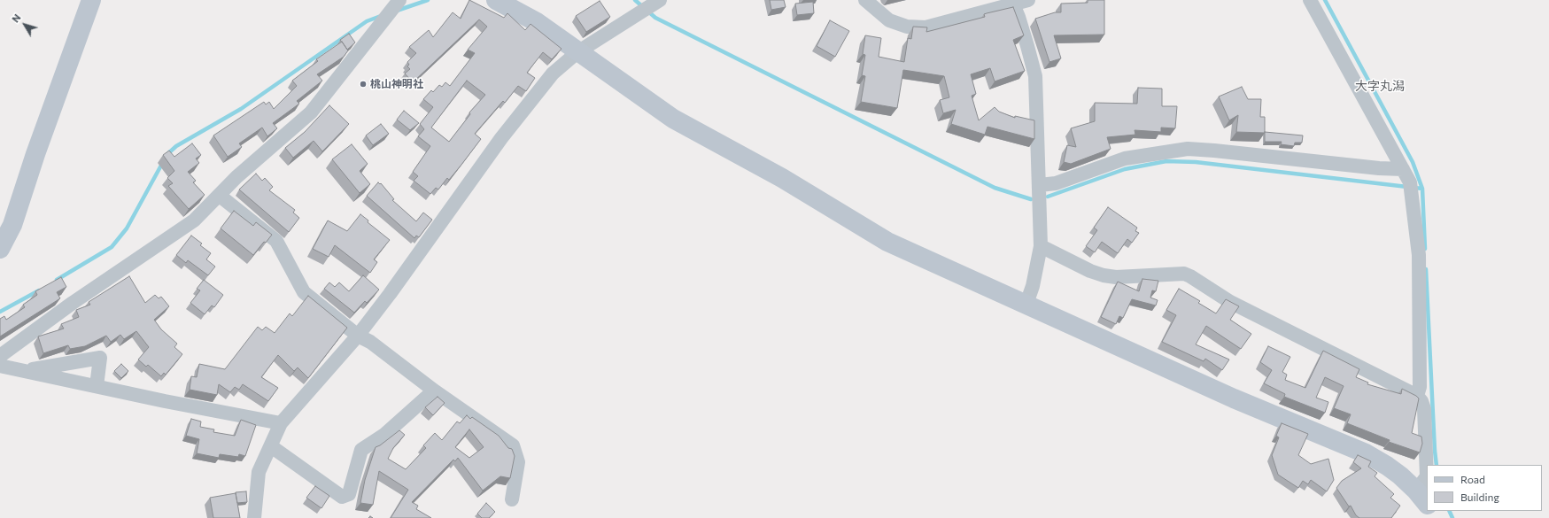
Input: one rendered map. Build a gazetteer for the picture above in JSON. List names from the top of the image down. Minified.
{"districts":["大字丸潟"],"places":["桃山神明社"],"legend":["Road","Building"],"north":"top left"}
